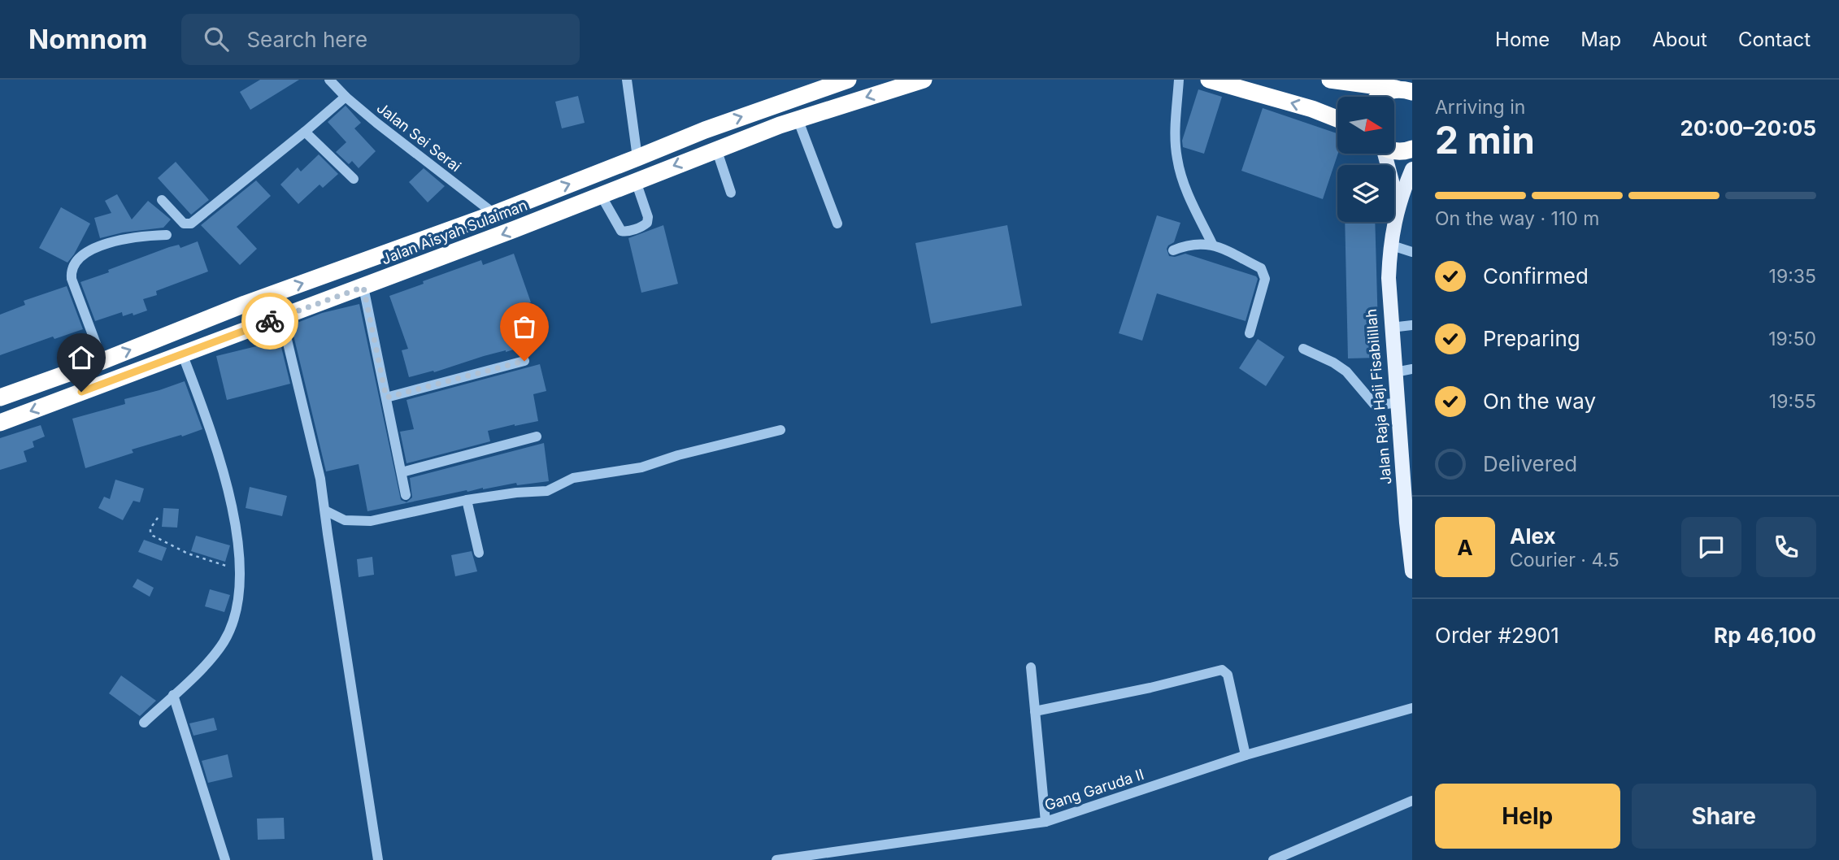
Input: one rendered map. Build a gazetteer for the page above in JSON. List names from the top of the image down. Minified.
{"streets":{"highway":["Jalan Aisyah Sulaiman","Jalan Raja Haji Fisabilillah"],"street":["Jalan Sei Serai","Gang Garuda II"]},"crossings":[["Jalan Sei Serai","Jalan Aisyah Sulaiman"]],"north":"right","page":{"header":"Nomnom","search":"Search here","nav":["Home","Map","About","Contact"],"heading":["2 min","Arriving in","20:00–20:05"],"panel":["Alex","Courier · 4.5","Order #2901","Rp 46,100"],"bar":"On the way · 110 m","list":[["Confirmed","19:35"],["Preparing","19:50"],["On the way","19:55"],"Delivered"],"round":"A","buttons":["Help","Share"]}}
